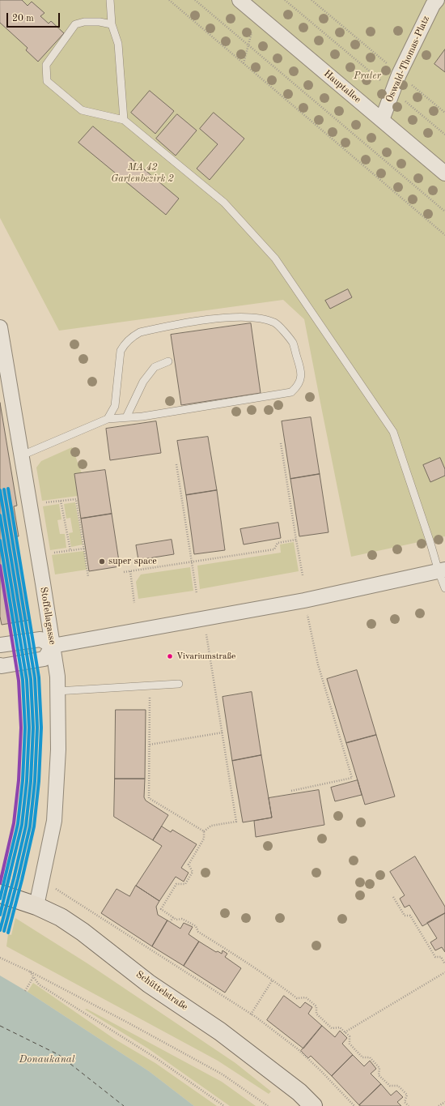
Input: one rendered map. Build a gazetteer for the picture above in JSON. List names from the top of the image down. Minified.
{"streets":{"main road":["Schüttelstraße"],"street":["Oswald-Thomas-Platz","Hauptallee","Stoffellagasse"]},"crossings":[["Oswald-Thomas-Platz","Hauptallee"],["Stoffellagasse","Schüttelstraße"]],"water":["Donaukanal"],"parks":["Prater","MA 42 Gartenbezirk 2"],"places":["super space","Vivariumstraße"],"scale_bar":"20 m"}
